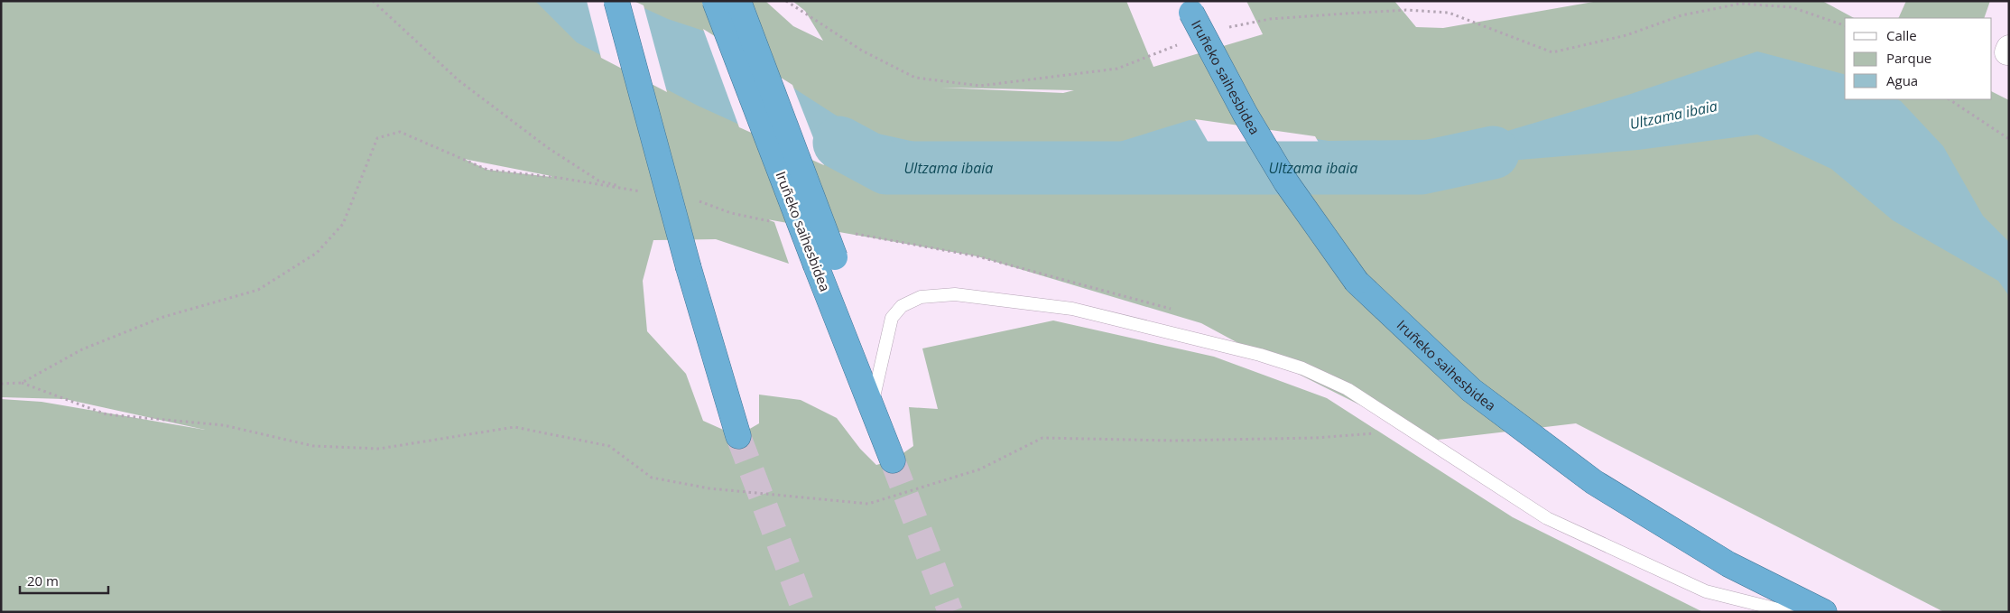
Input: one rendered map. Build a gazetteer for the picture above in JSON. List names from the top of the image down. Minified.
{"streets":{"highway":["Iruñeko saihesbidea"]},"water":["Ultzama ibaia"],"legend":["Calle","Parque","Agua"],"scale_bar":"20 m"}
